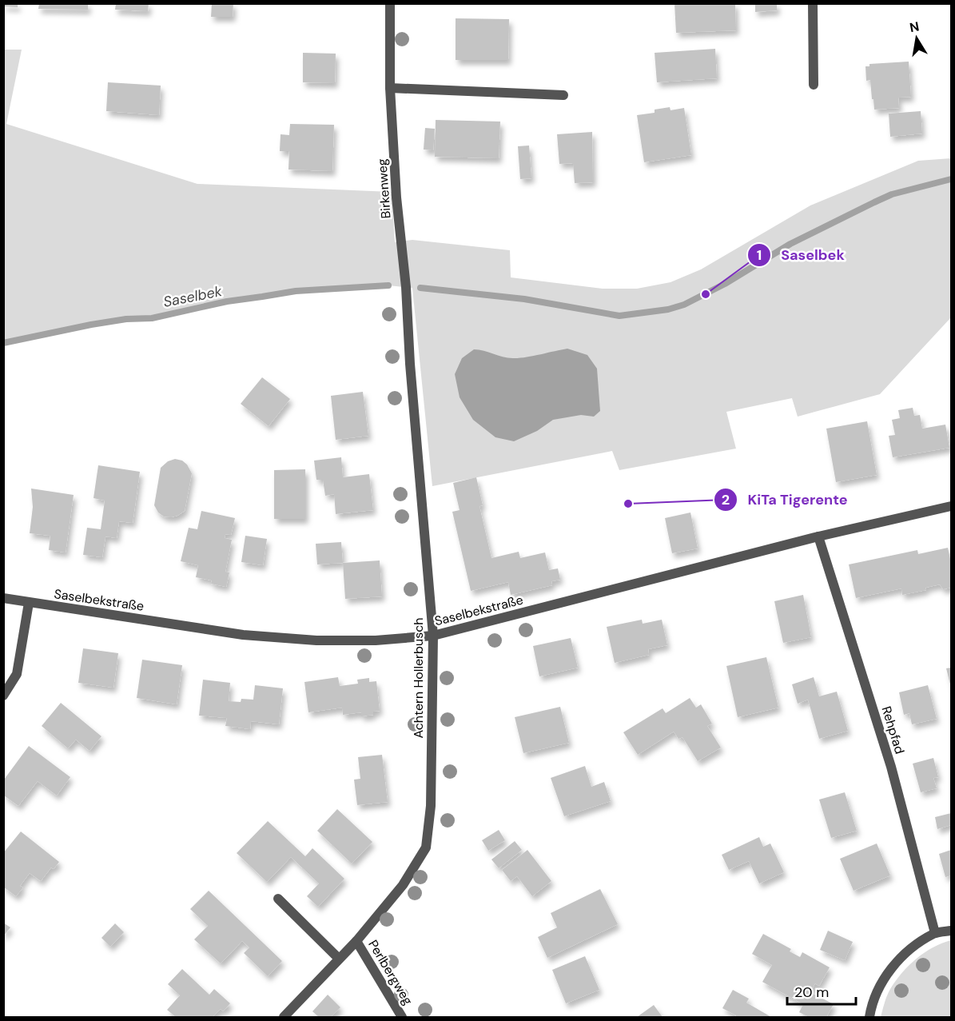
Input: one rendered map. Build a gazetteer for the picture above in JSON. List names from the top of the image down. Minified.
{"streets":{"street":["Birkenweg","Saselbekstraße","Achtern Hollerbusch","Rehpfad","Perlbergweg"]},"crossings":[["Birkenweg","Achtern Hollerbusch"],["Saselbekstraße","Achtern Hollerbusch"],["Saselbekstraße","Rehpfad"],["Achtern Hollerbusch","Perlbergweg"]],"water":["Saselbek"],"places":["Saselbek","KiTa Tigerente"],"scale_bar":"20 m","north":"top"}
